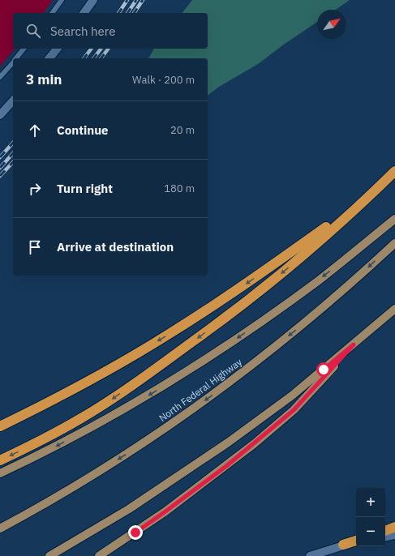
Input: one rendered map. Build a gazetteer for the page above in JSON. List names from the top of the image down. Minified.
{"streets":{"main road":["North Federal Highway"]},"north":"top right","page":{"search":"Search here","heading":["3 min","Walk · 200 m"],"list":[["Continue","20 m"],["Turn right","180 m"],"Arrive at destination"],"map_buttons":["+","−"]}}
